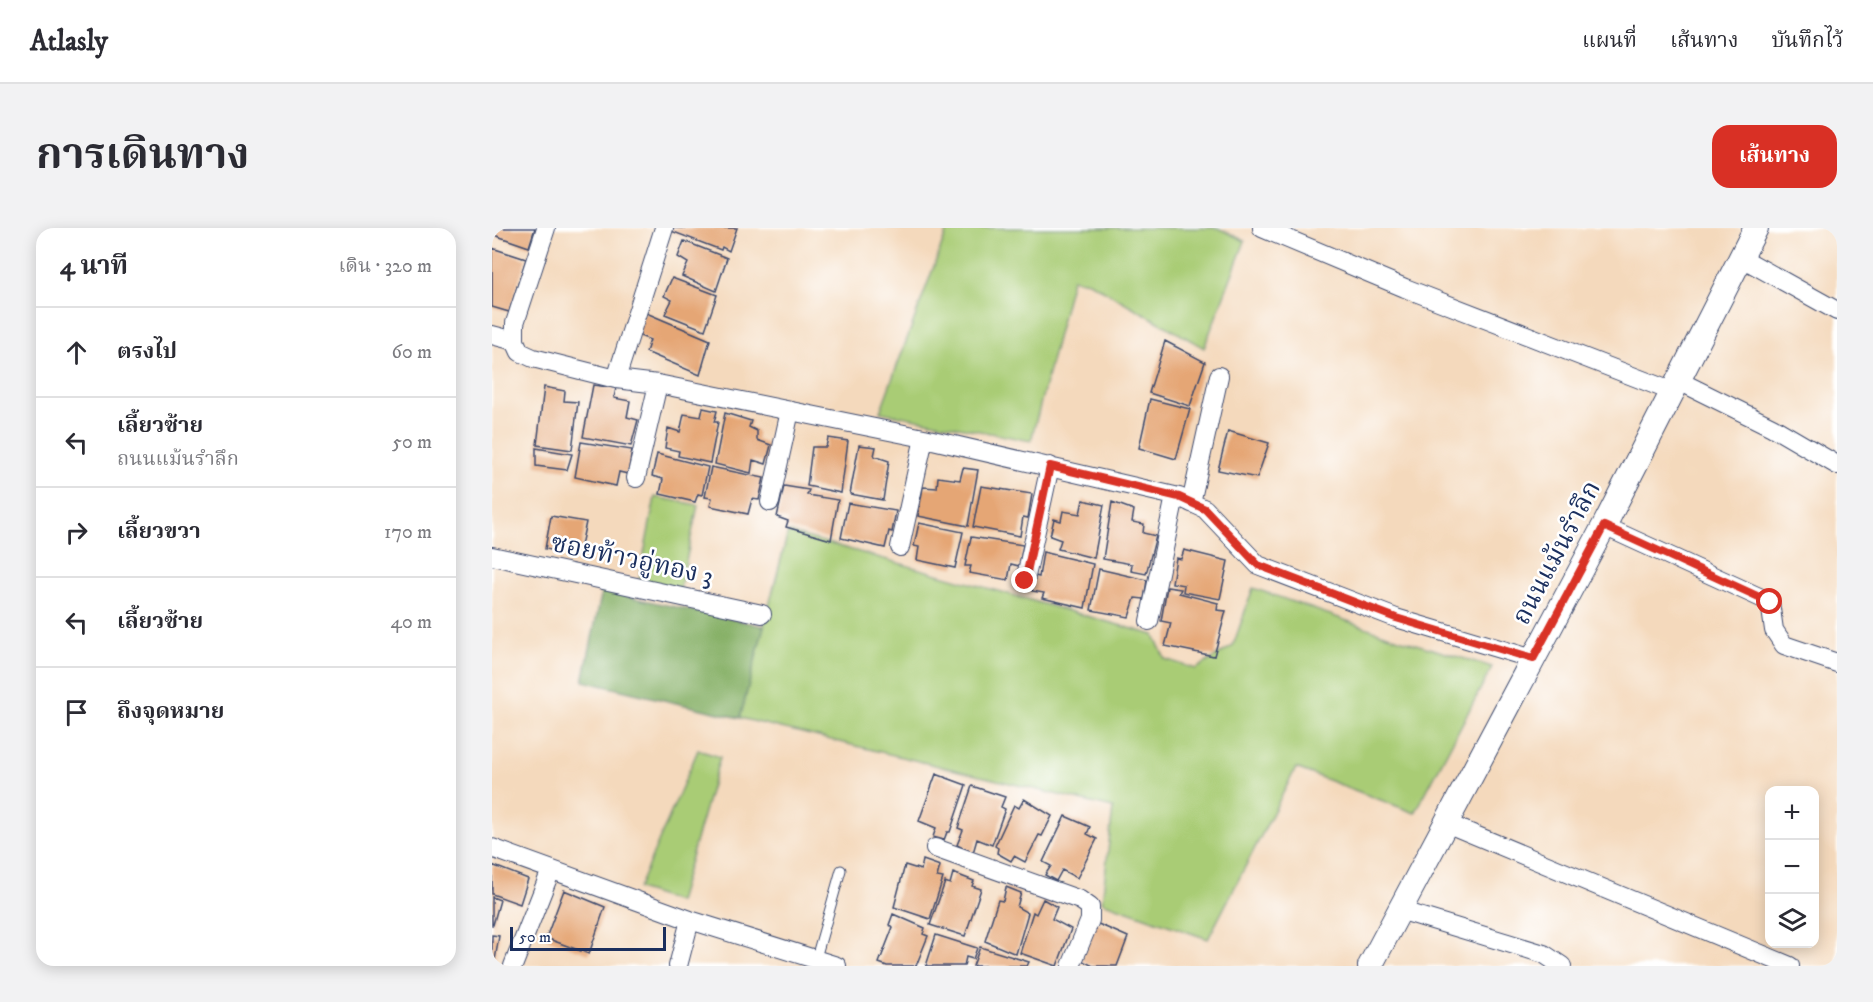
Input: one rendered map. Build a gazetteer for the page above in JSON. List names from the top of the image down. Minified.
{"streets":{"street":["ถนนแม้นรำลึก","ซอยท้าวอู่ทอง 3"]},"scale_bar":"50 m","page":{"header":"Atlasly","nav":["แผนที่","เส้นทาง","บันทึกไว้"],"title":"การเดินทาง","buttons":"เส้นทาง","heading":["4 นาที","เดิน · 320 m"],"list":[["ตรงไป","60 m"],["เลี้ยวซ้าย","ถนนแม้นรำลึก","50 m"],["เลี้ยวขวา","170 m"],["เลี้ยวซ้าย","40 m"],"ถึงจุดหมาย"],"map_buttons":["+","−"],"scale":"50 m"}}
